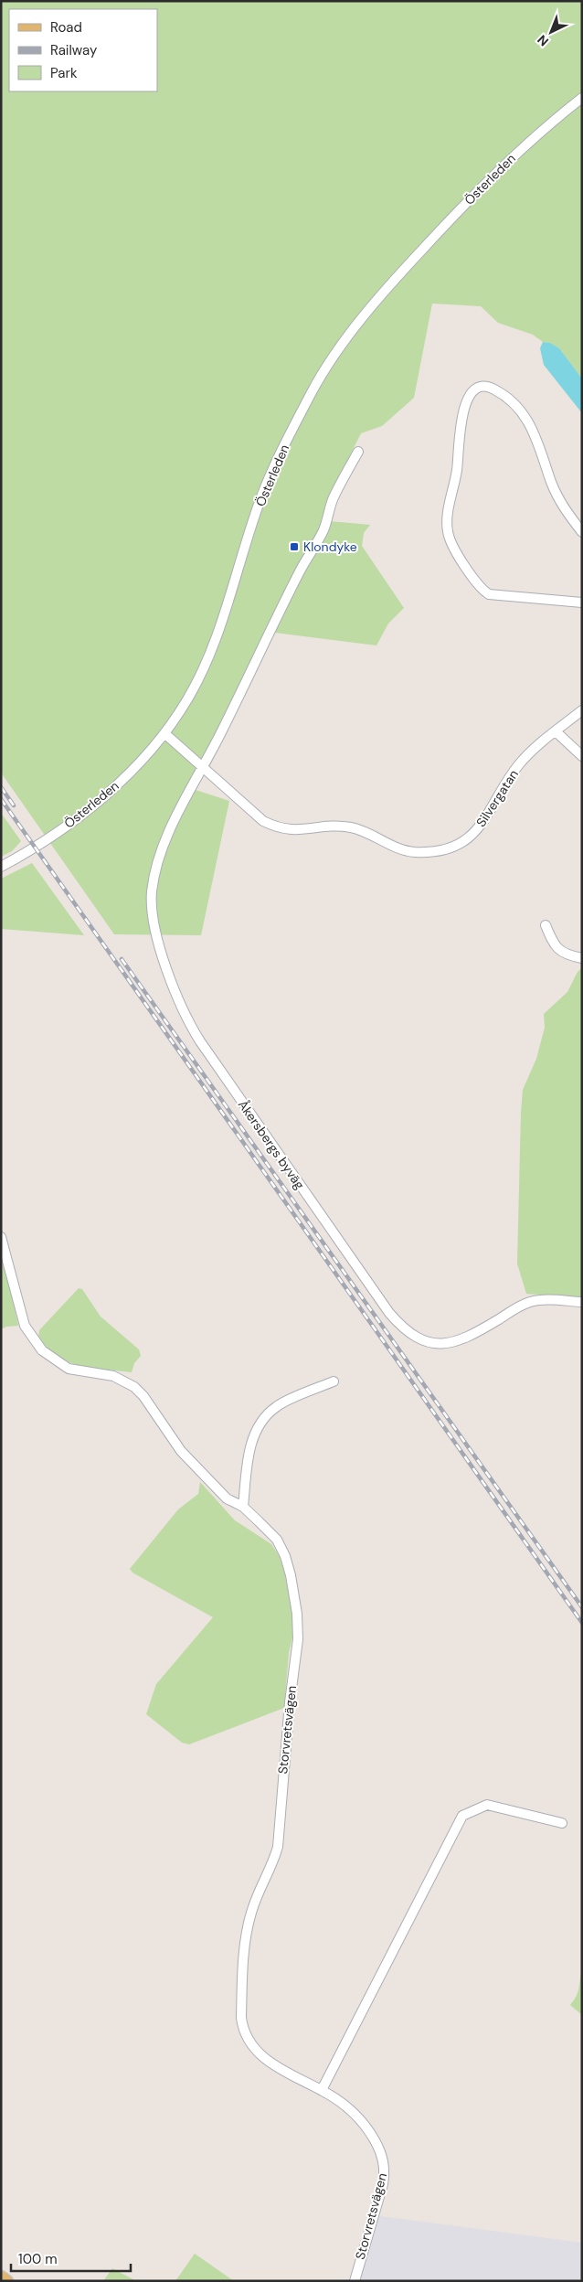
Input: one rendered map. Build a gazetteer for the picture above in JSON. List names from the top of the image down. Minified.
{"streets":{"street":["Österleden","Silvergatan","Åkersbergs byväg","Storvretsvägen"]},"crossings":[["Österleden","Silvergatan"],["Silvergatan","Åkersbergs byväg"]],"places":{"transit":["Klondyke"]},"legend":["Road","Railway","Park"],"scale_bar":"100 m","north":"bottom left"}
